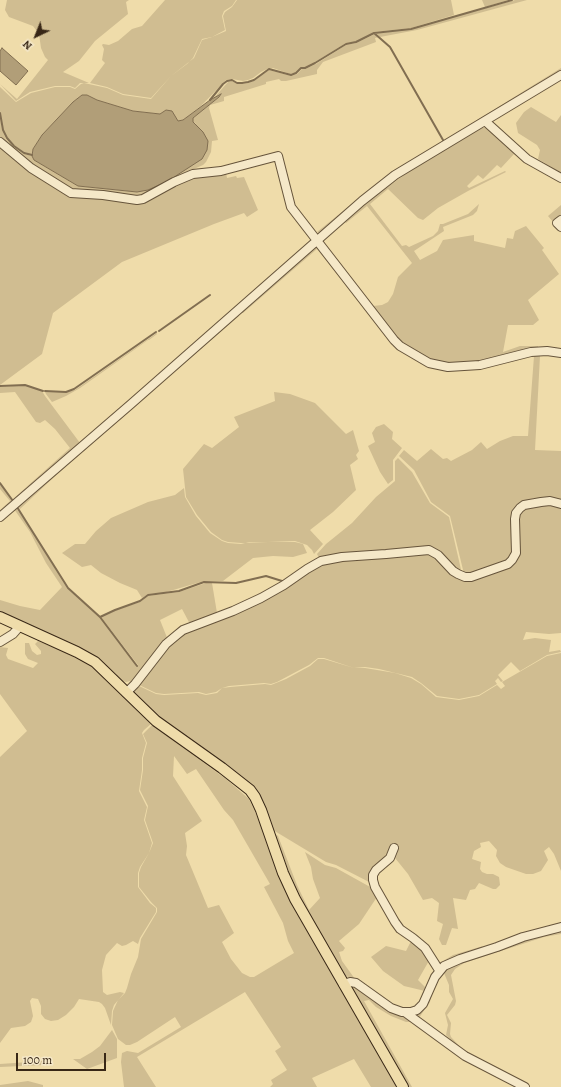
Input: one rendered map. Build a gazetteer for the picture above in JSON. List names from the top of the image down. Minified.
{"scale_bar":"100 m","north":"bottom left"}
